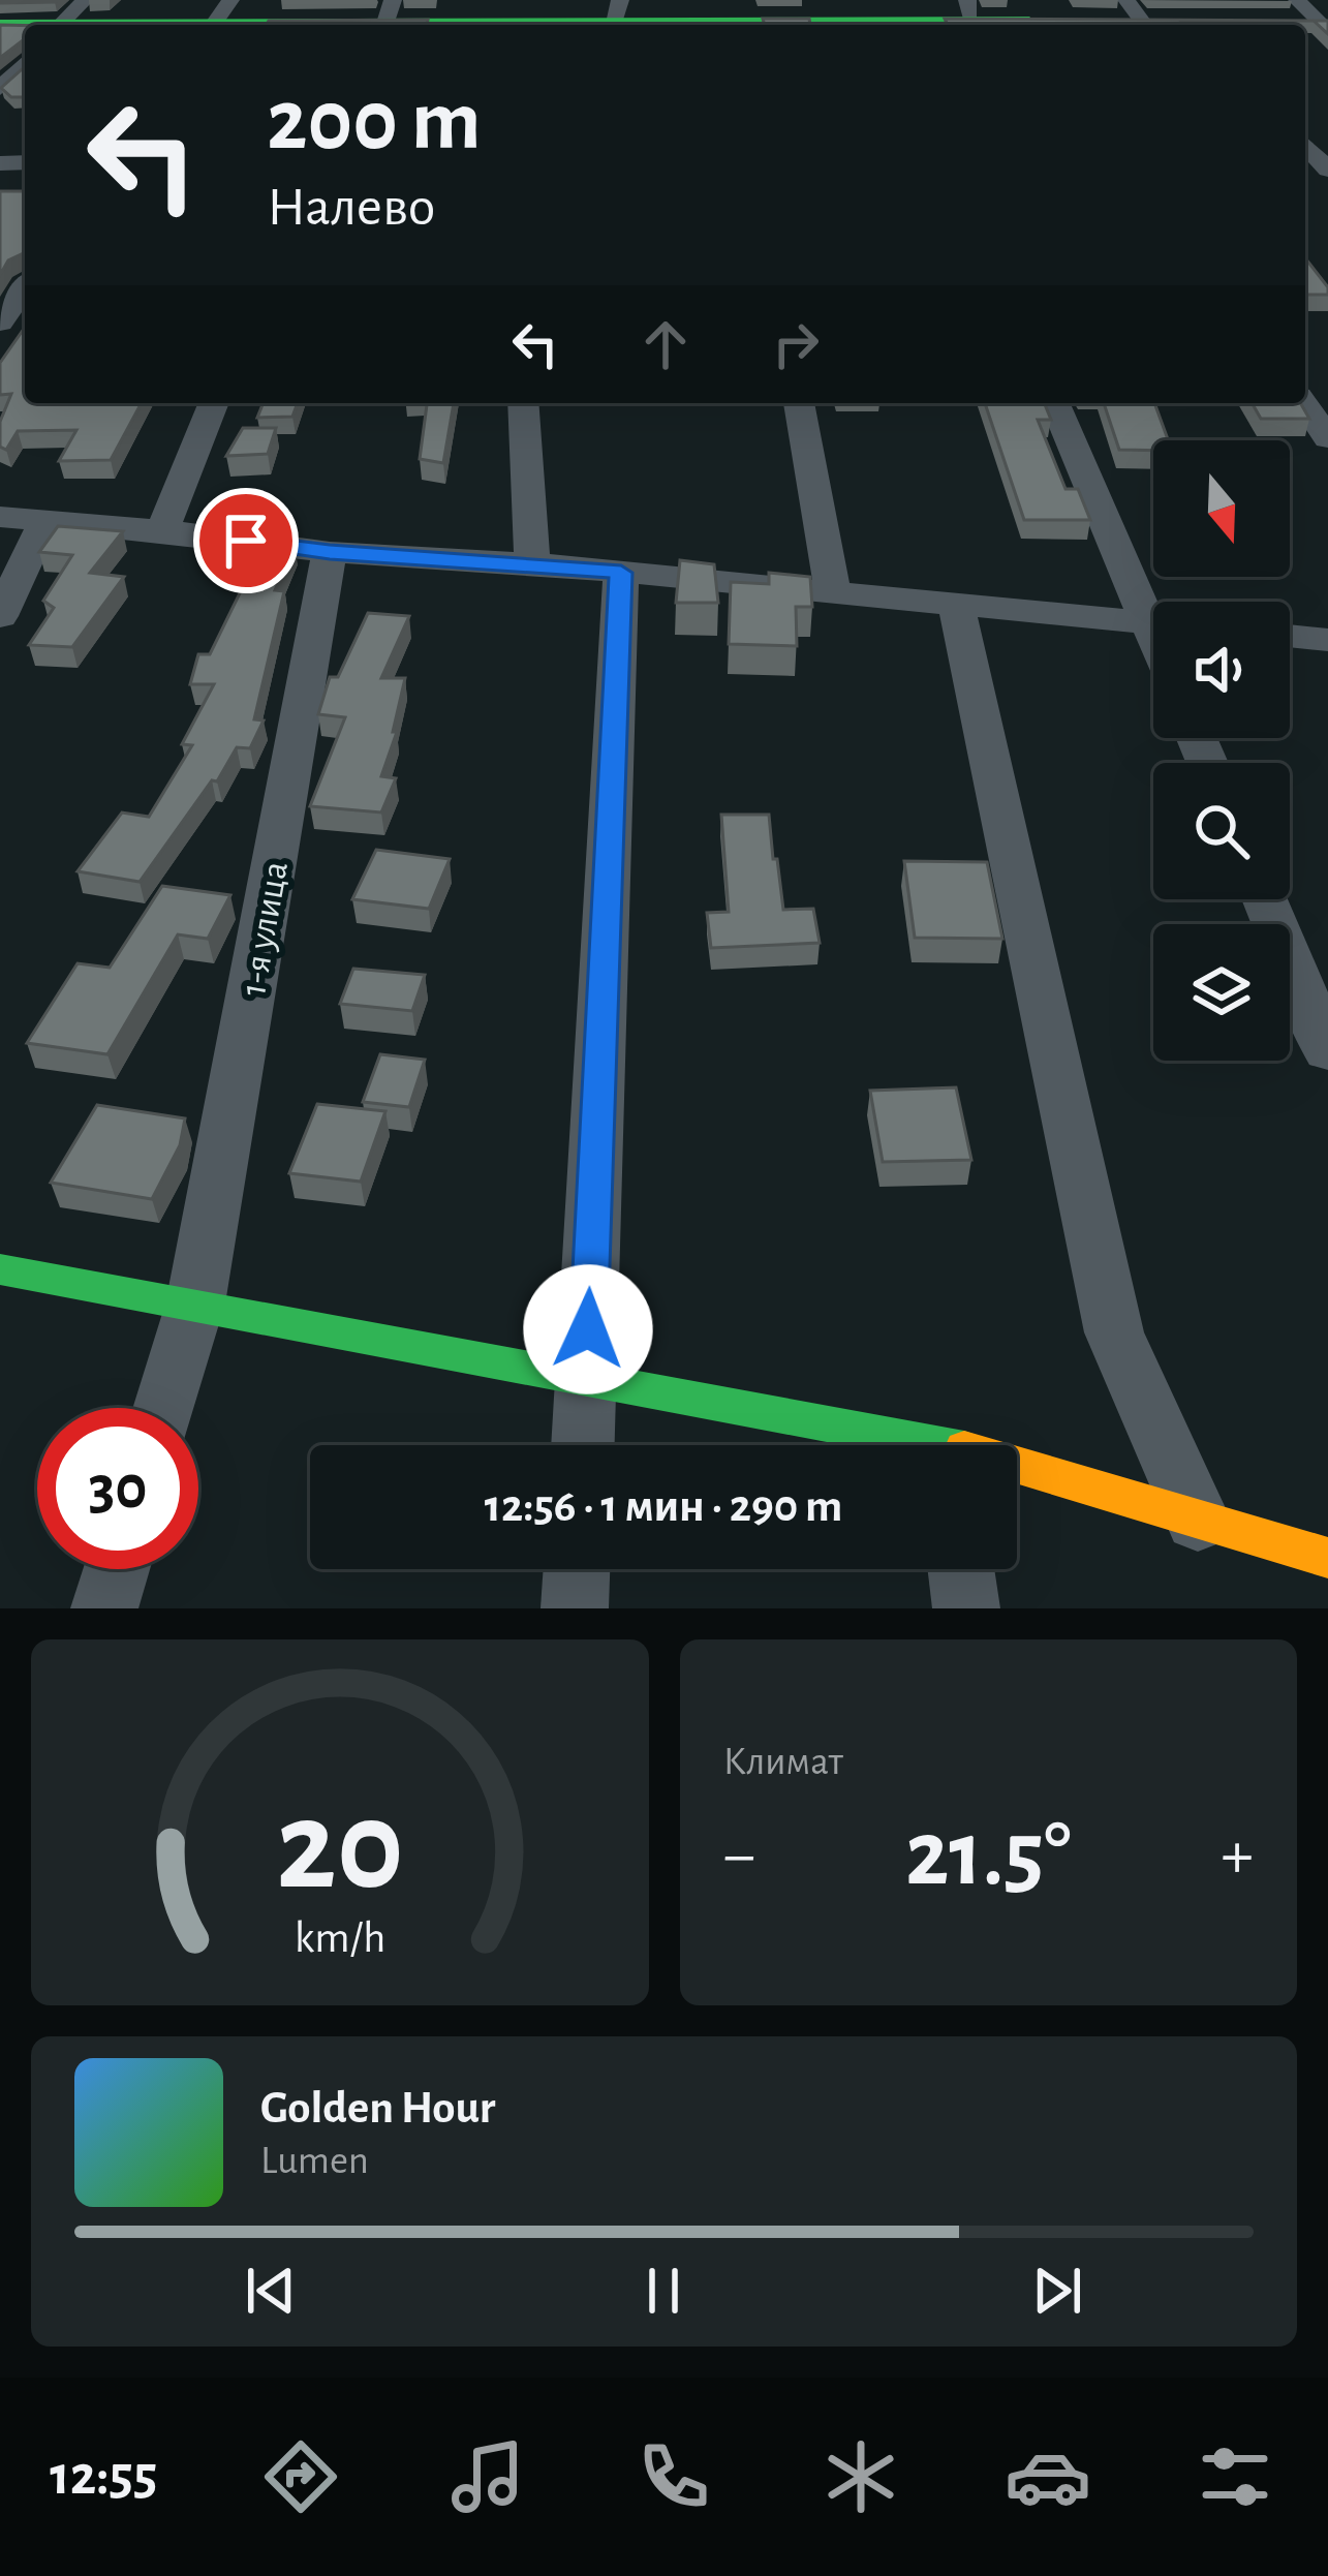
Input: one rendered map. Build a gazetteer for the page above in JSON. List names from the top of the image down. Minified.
{"streets":{"street":["1-я улица"]},"north":"bottom","page":{"turn":["200 m","Налево"],"limit":"30","trip":"12:56 · 1 мин · 290 m","tile":"Климат","heat":["−","21.5°","+"],"song":["Golden Hour","Lumen"],"tabs":"12:55","gauge":["20","km/h"]}}
